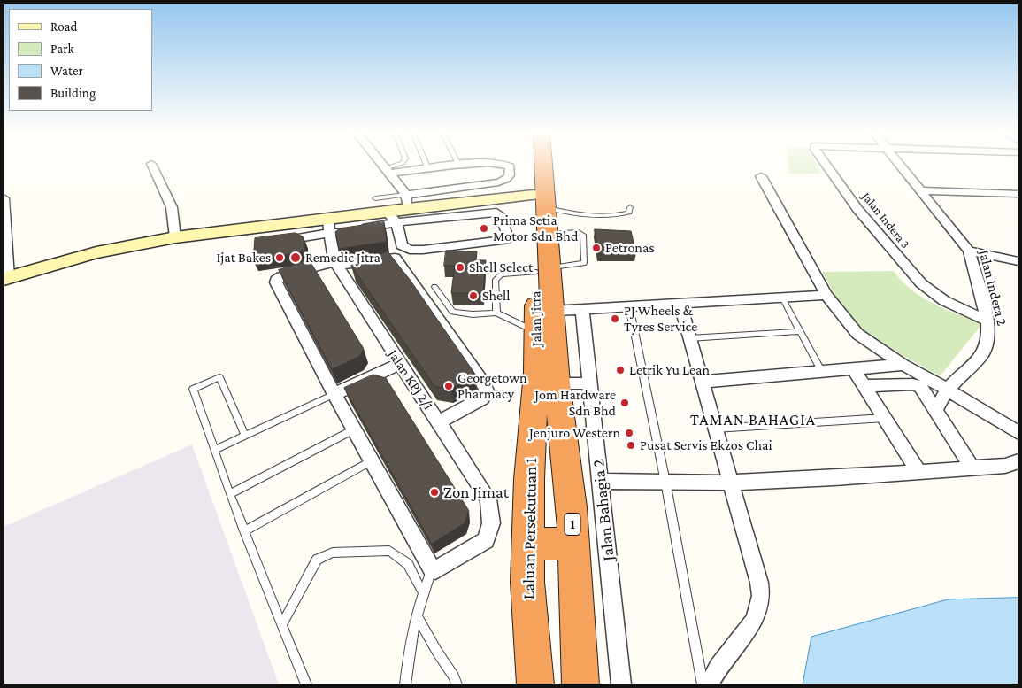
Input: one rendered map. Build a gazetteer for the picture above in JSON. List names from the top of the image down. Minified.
{"streets":{"highway":["Jalan Jitra","1","Laluan Persekutuan 1"],"street":["Jalan Indera 3","Jalan Indera 2","Jalan KPJ 2/1","Jalan Bahagia 2"]},"crossings":[["Jalan Indera 3","Jalan Indera 2"],["Jalan Jitra","1"],["Jalan Jitra","Laluan Persekutuan 1"],["1","Laluan Persekutuan 1"]],"districts":["TAMAN BAHAGIA"],"places":["Prima Setia Motor Sdn Bhd","Petronas","Ijat Bakes","Remedic Jitra","Shell Select","Shell","PJ Wheels & Tyres Service","Letrik Yu Lean","Georgetown Pharmacy","Jom Hardware Sdn Bhd","Jenjuro Western","Pusat Servis Ekzos Chai","Zon Jimat"],"legend":["Road","Park","Water","Building"]}
